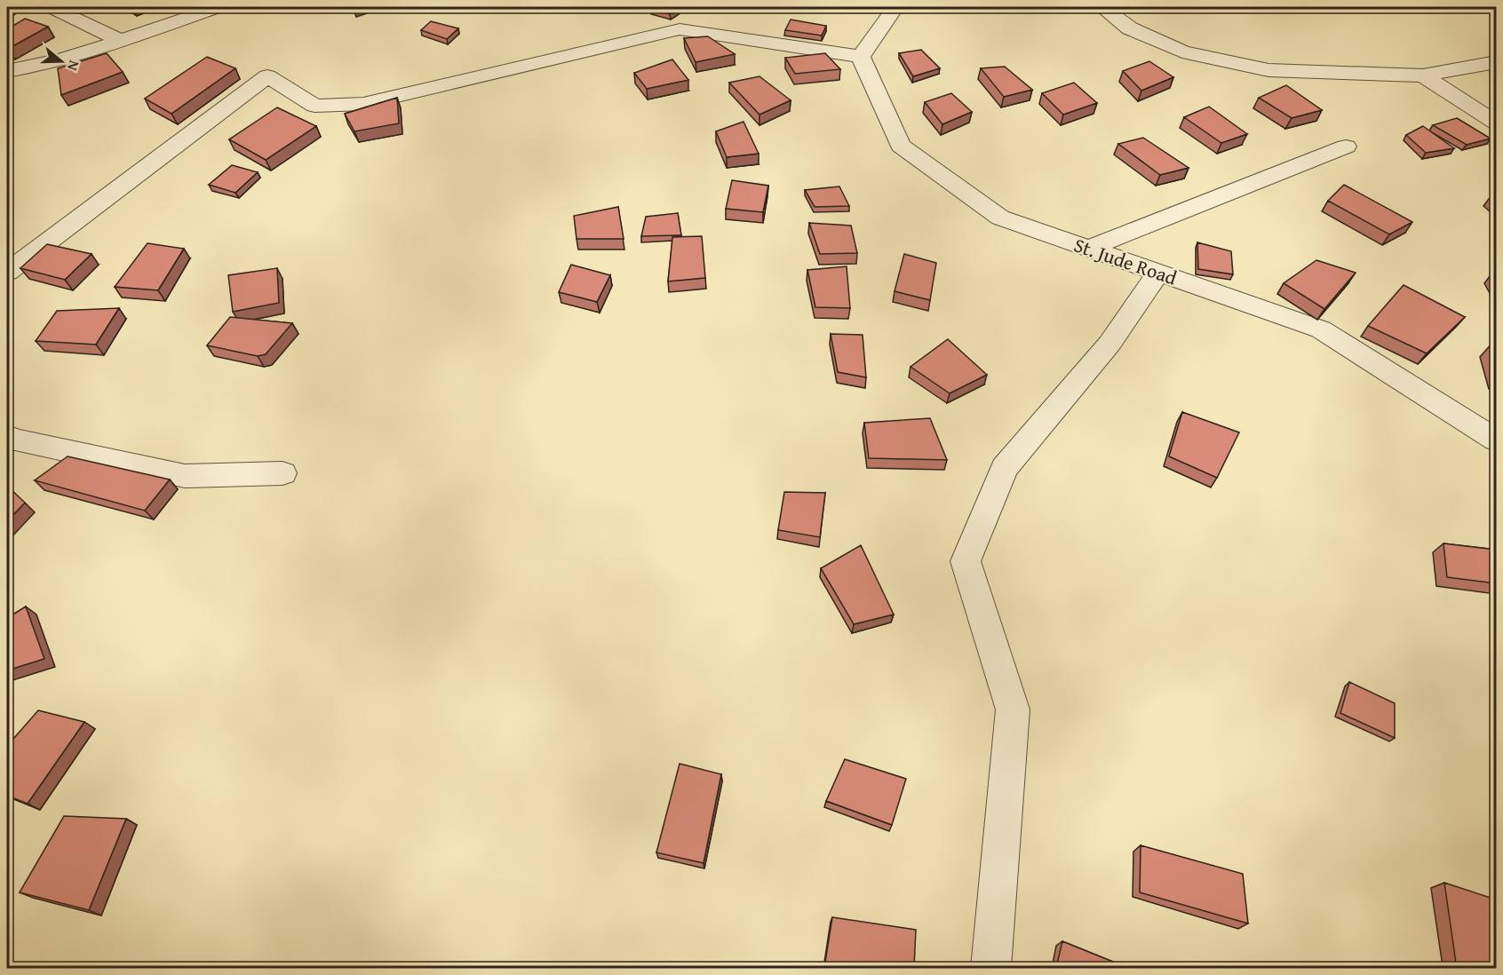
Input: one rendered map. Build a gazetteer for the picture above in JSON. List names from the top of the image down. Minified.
{"streets":{"street":["St. Jude Road"]},"north":"right"}
